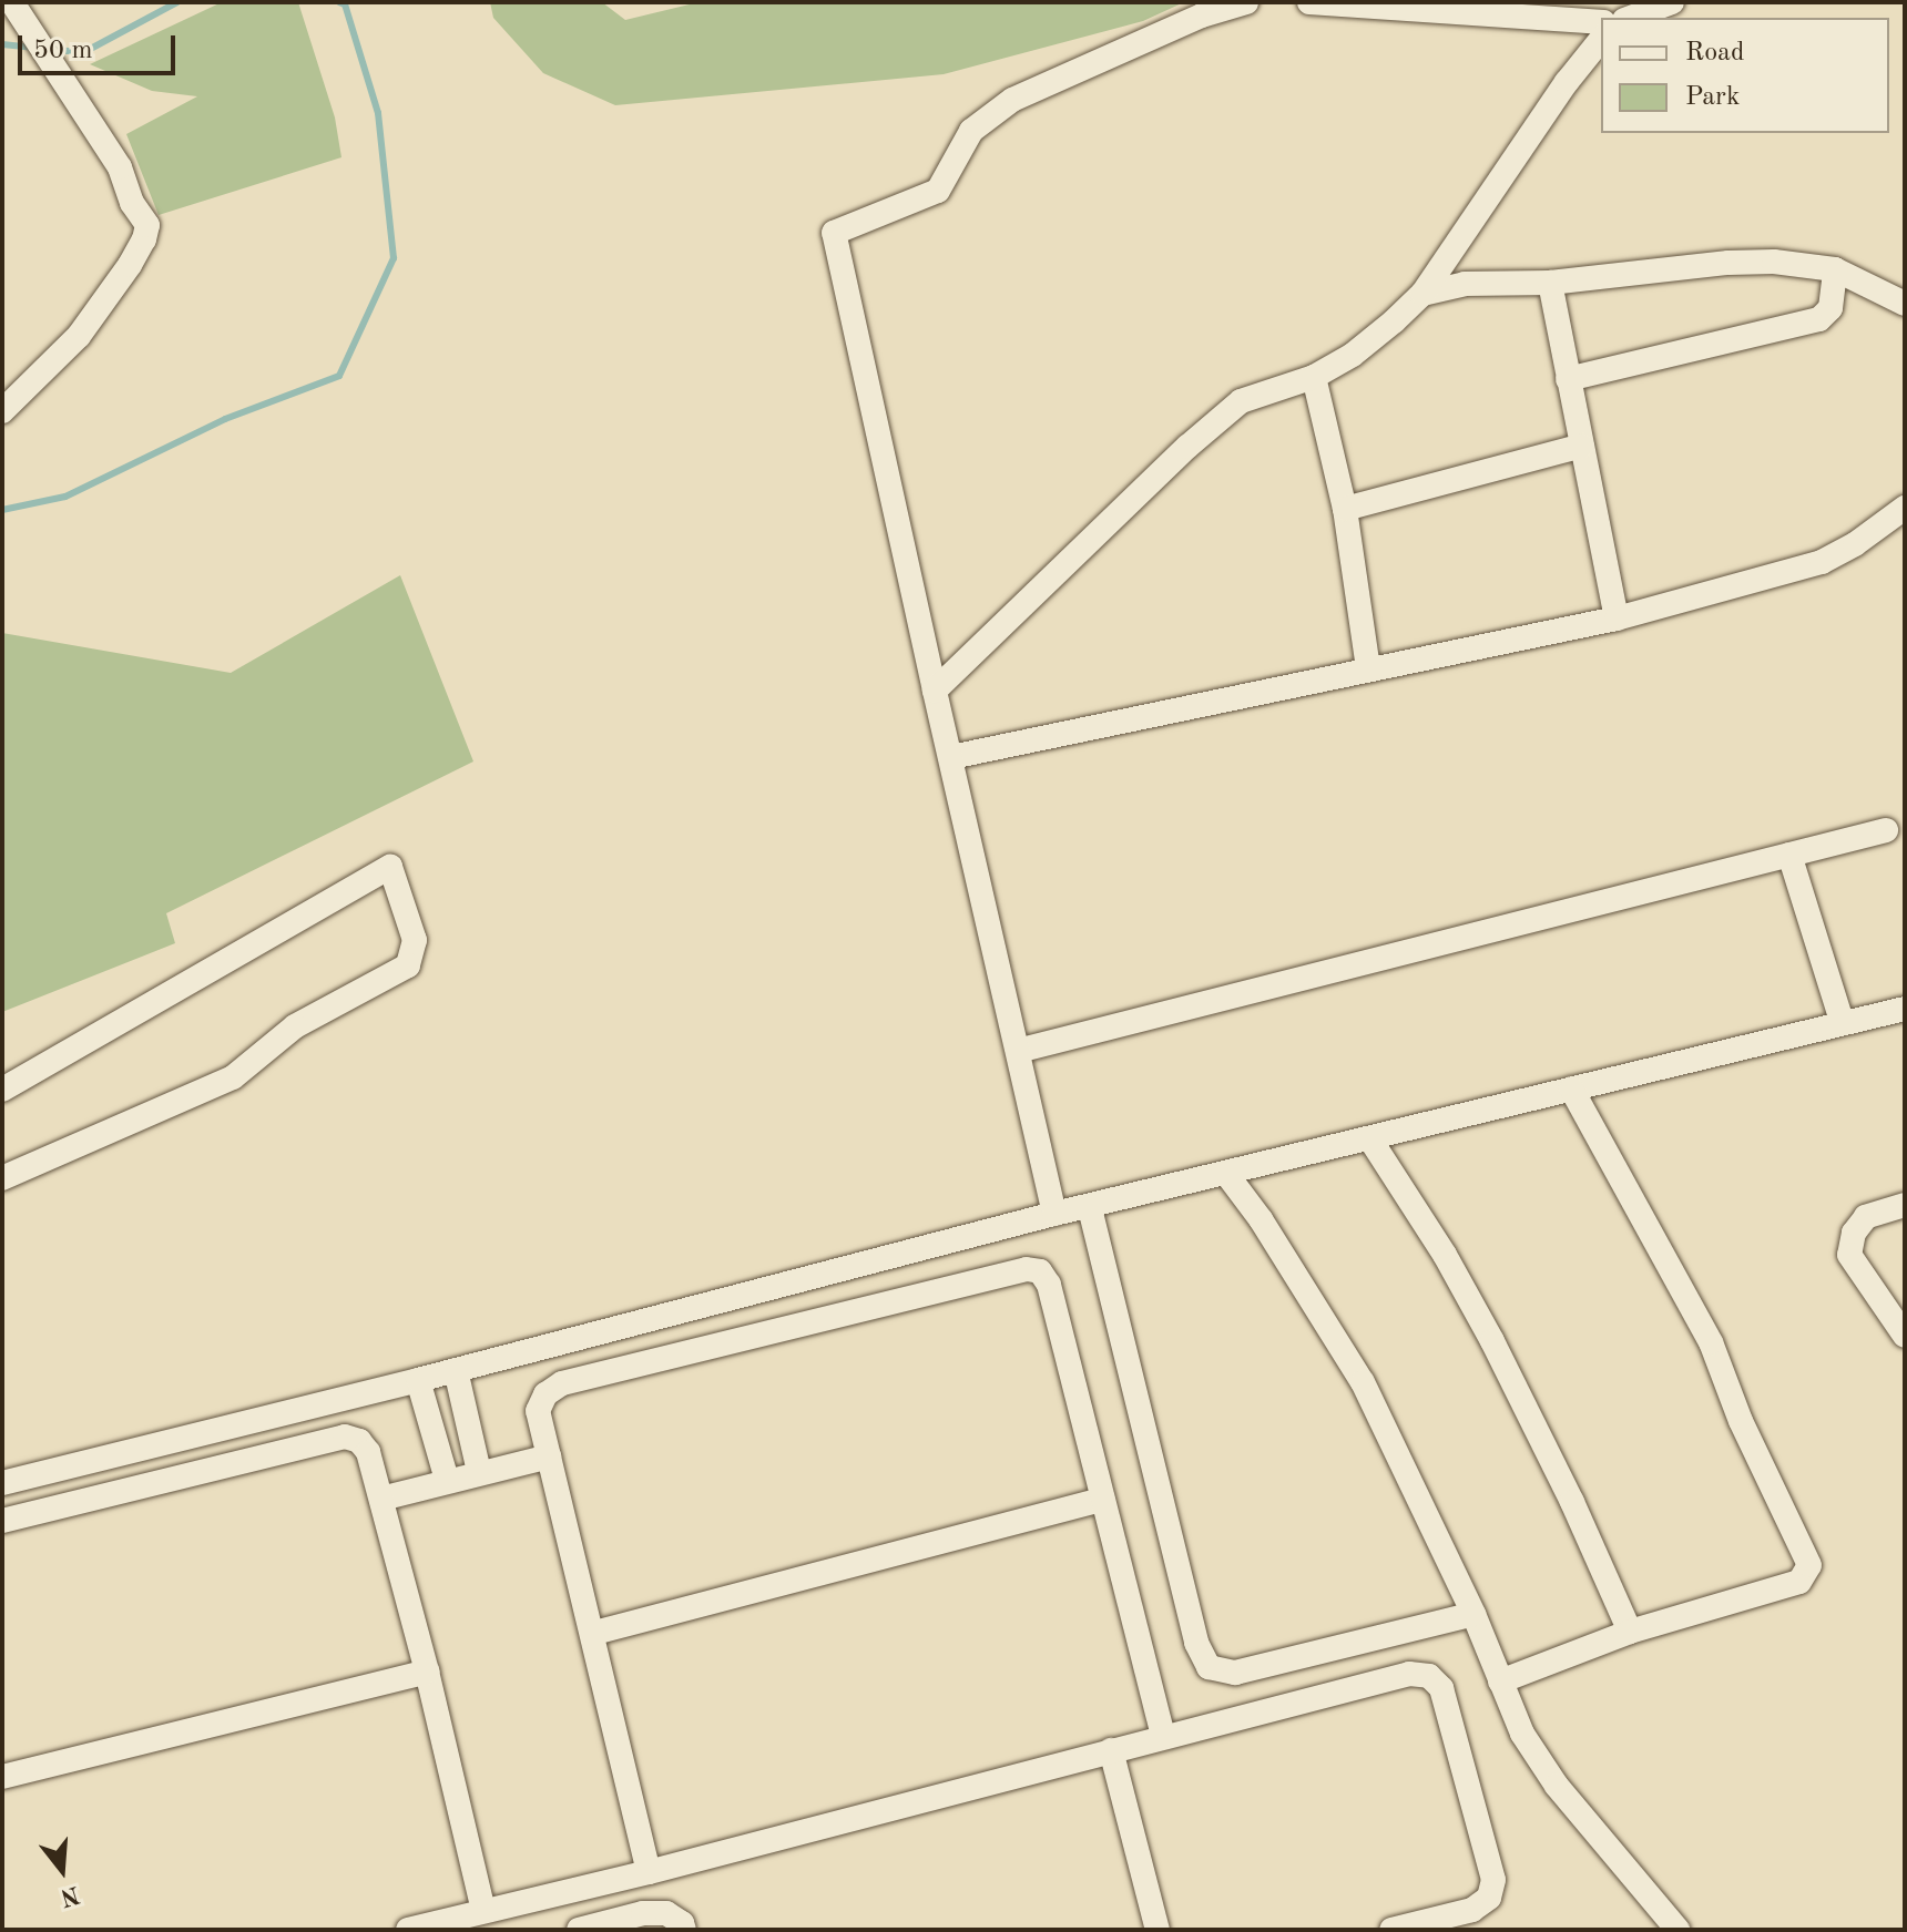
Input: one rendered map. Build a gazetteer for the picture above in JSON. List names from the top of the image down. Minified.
{"legend":["Road","Park"],"scale_bar":"50 m","north":"bottom"}
